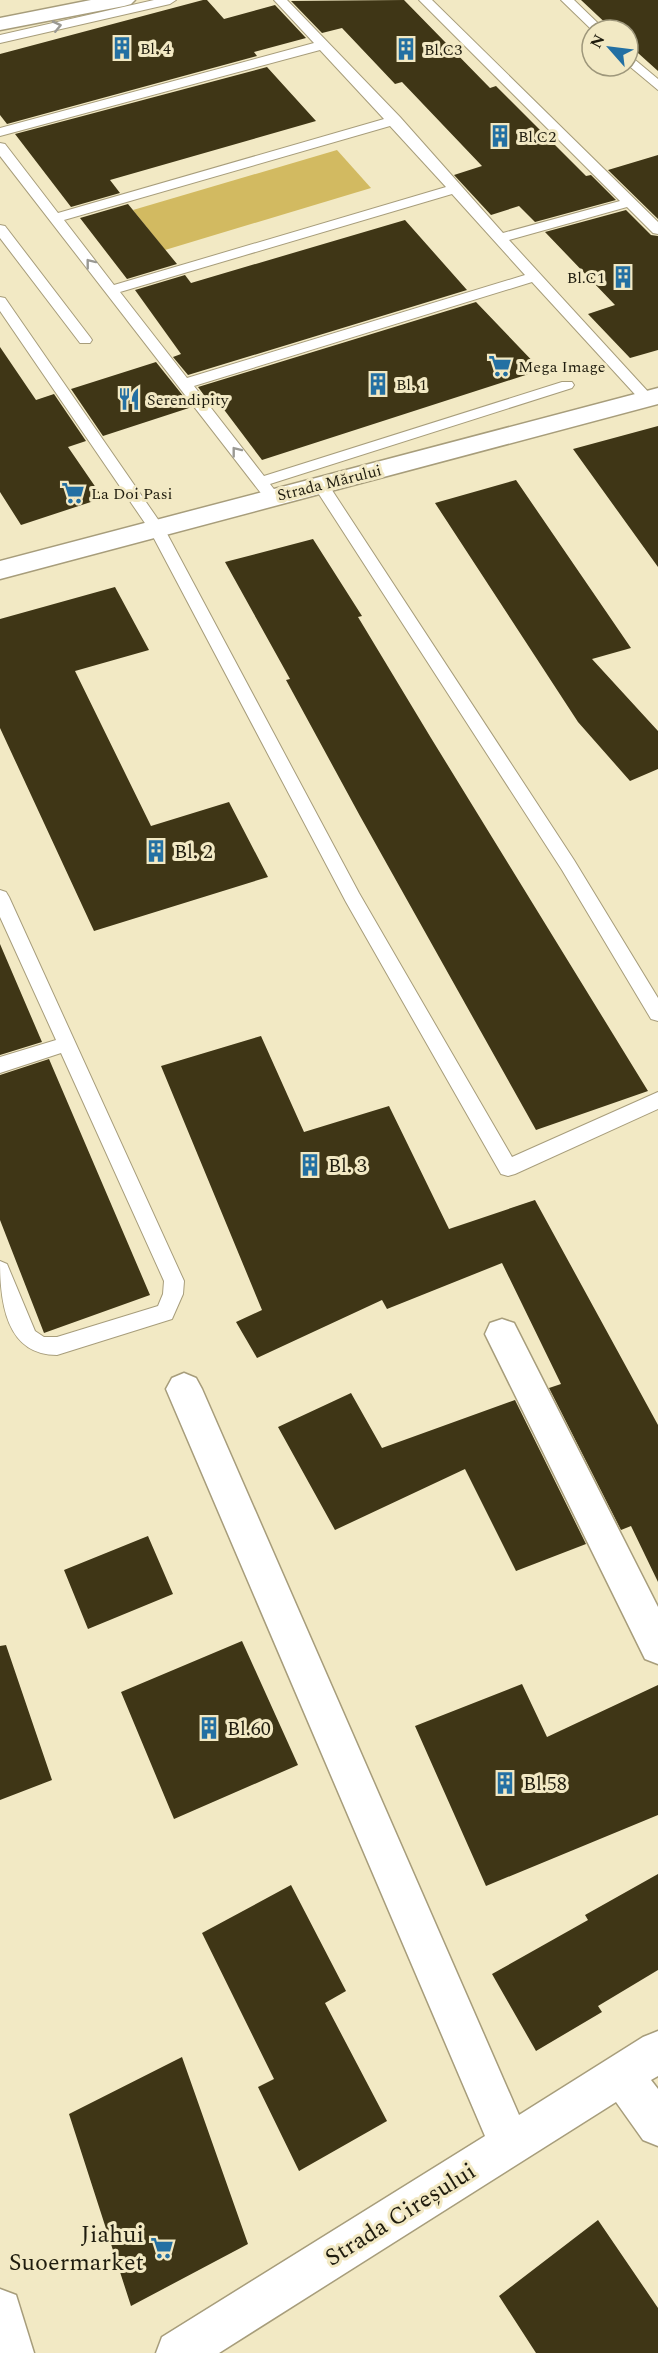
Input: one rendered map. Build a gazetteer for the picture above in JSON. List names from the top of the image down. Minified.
{"streets":{"street":["Strada Mărului","Strada Cireșului"]},"places":{"building":["Bl. 4","Bl.C3","Bl.C2","Bl.C1","Bl. 1","Bl. 2","Bl. 3","Bl.60","Bl.58"],"supermarket":["Mega Image","La Doi Pasi","Jiahui Suoermarket"],"restaurant":["Serendipity"]},"north":"top left"}
